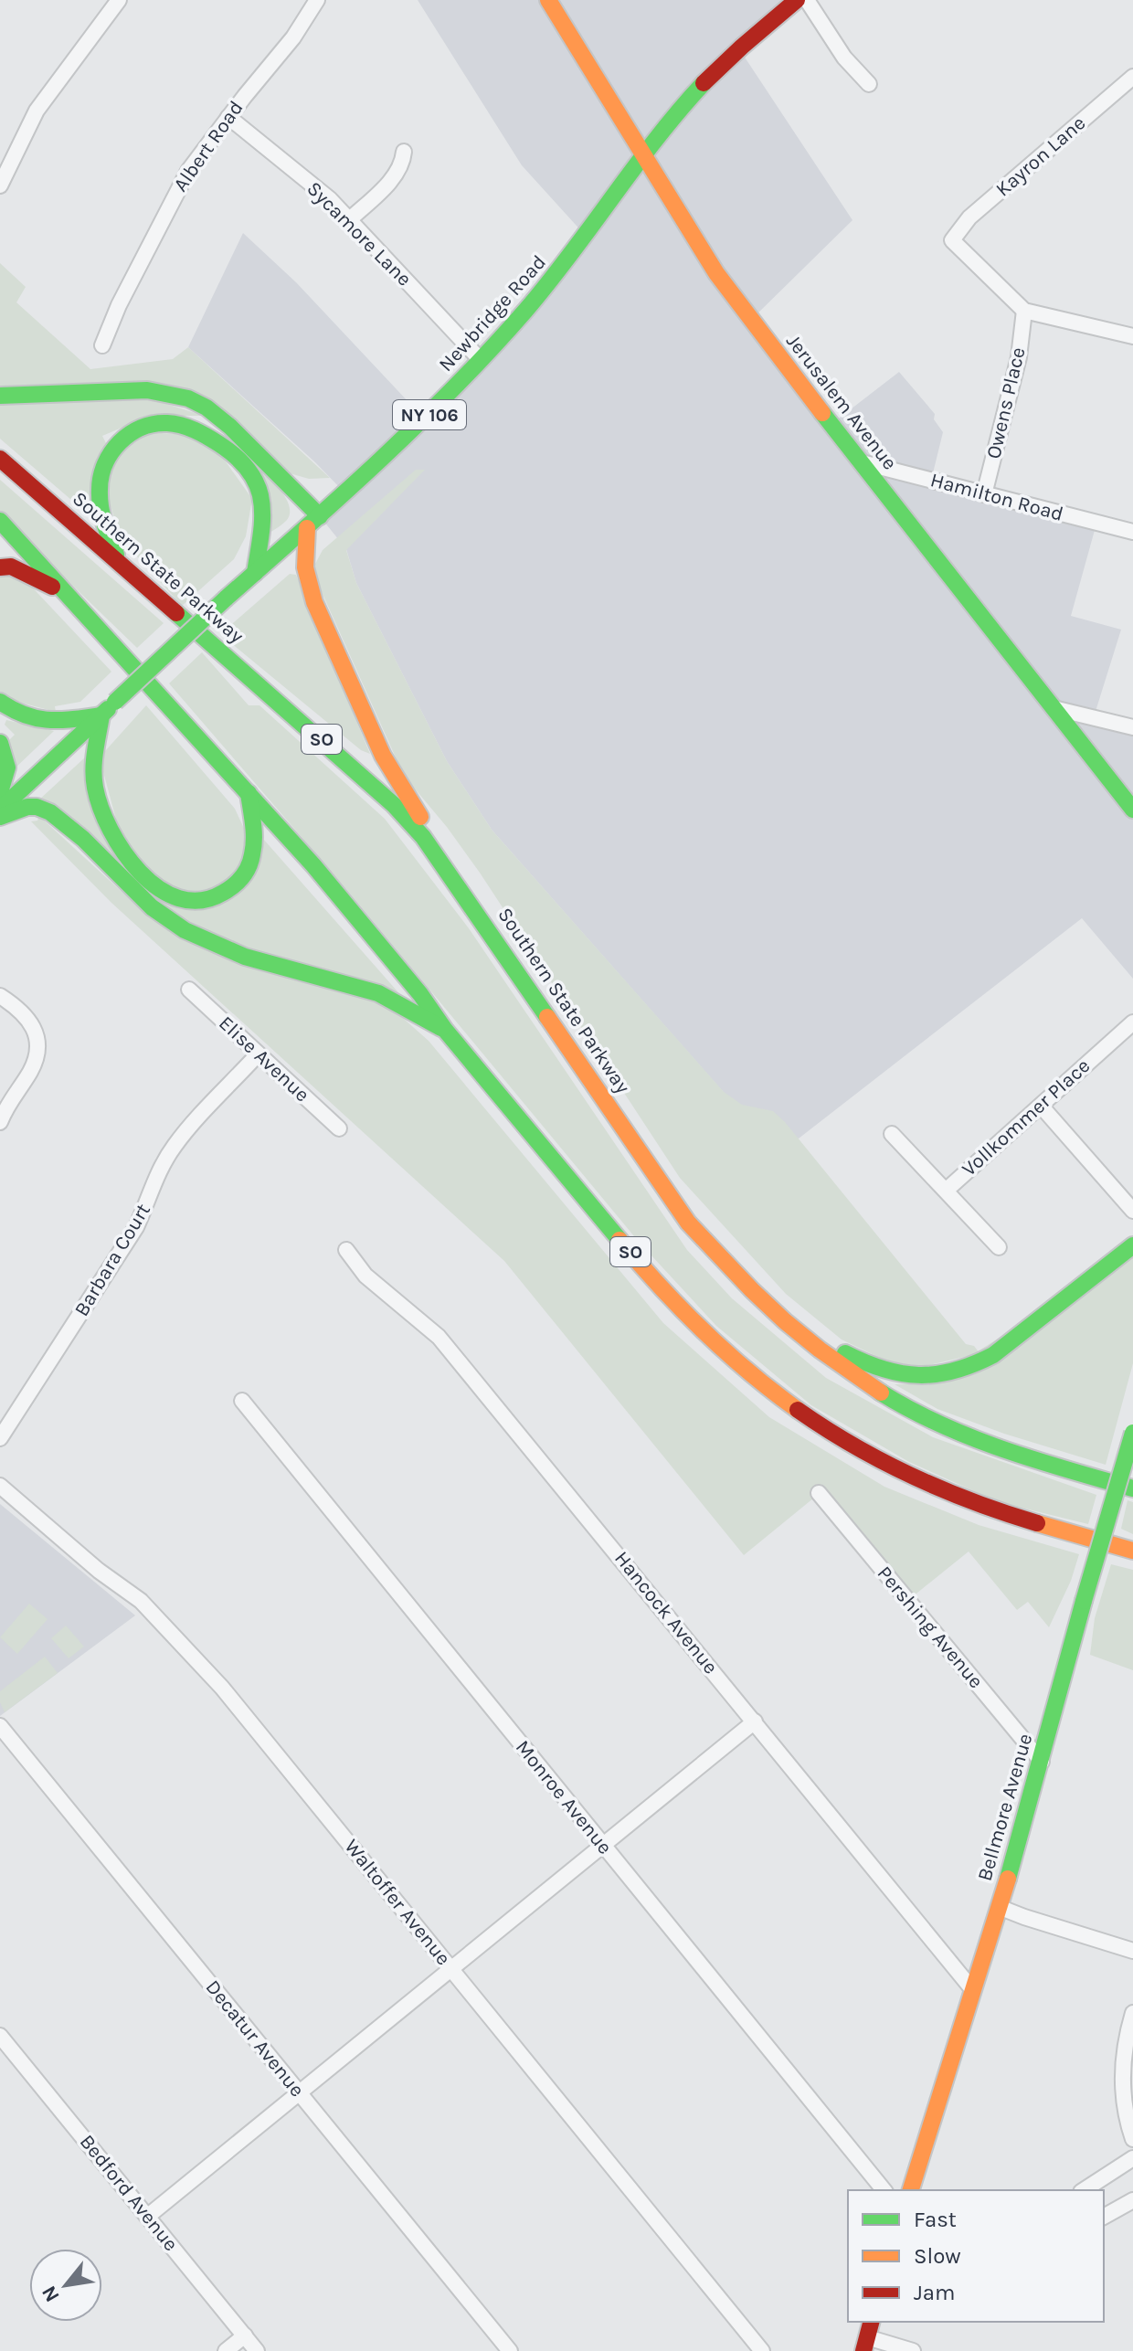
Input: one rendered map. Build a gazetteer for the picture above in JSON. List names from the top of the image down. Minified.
{"streets":{"main road":["Newbridge Road","Jerusalem Avenue","NY 106","Southern State Parkway","SO","Bellmore Avenue"],"street":["Albert Road","Kayron Lane","Sycamore Lane","Owens Place","Hamilton Road","Elise Avenue","Vollkommer Place","Barbara Court","Hancock Avenue","Pershing Avenue","Monroe Avenue","Waltoffer Avenue","Decatur Avenue","Bedford Avenue"]},"crossings":[["Albert Road","Sycamore Lane"],["Kayron Lane","Owens Place"],["Sycamore Lane","Newbridge Road"],["Newbridge Road","Jerusalem Avenue"],["Jerusalem Avenue","Hamilton Road"],["Owens Place","Hamilton Road"],["Elise Avenue","Barbara Court"],["Hancock Avenue","Bellmore Avenue"],["Pershing Avenue","Bellmore Avenue"]],"legend":["Fast","Slow","Jam"],"north":"bottom left"}
